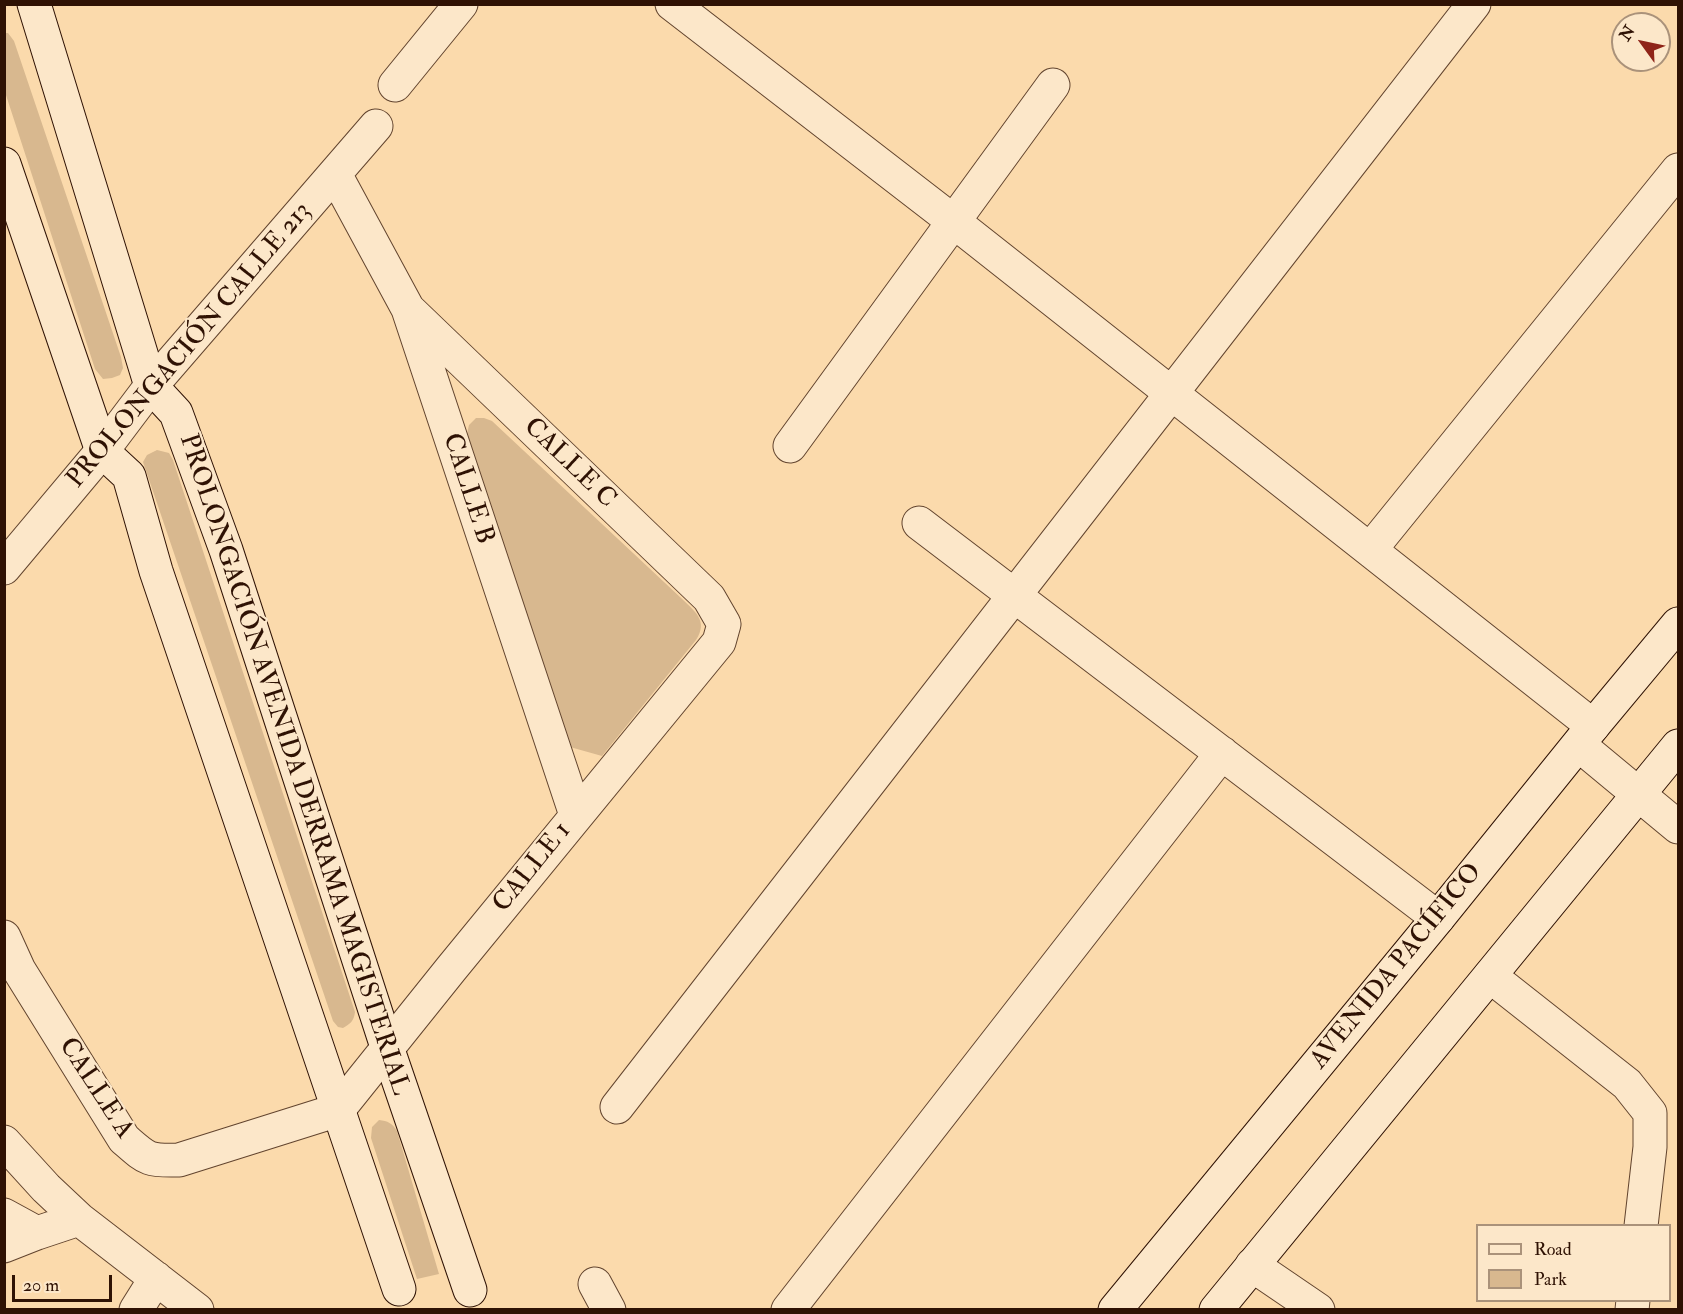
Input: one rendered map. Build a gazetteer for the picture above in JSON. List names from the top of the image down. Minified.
{"streets":{"street":["PROLONGACIÓN CALLE 213","CALLE C","CALLE B","PROLONGACIÓN AVENIDA DERRAMA MAGISTERIAL","CALLE 1","AVENIDA PACÍFICO","CALLE A"]},"crossings":[["PROLONGACIÓN CALLE 213","CALLE B"],["PROLONGACIÓN CALLE 213","PROLONGACIÓN AVENIDA DERRAMA MAGISTERIAL"],["CALLE C","CALLE B"],["CALLE C","CALLE 1"],["CALLE B","CALLE 1"],["PROLONGACIÓN AVENIDA DERRAMA MAGISTERIAL","CALLE 1"],["CALLE 1","CALLE A"]],"legend":["Road","Park"],"scale_bar":"20 m","north":"top left"}
